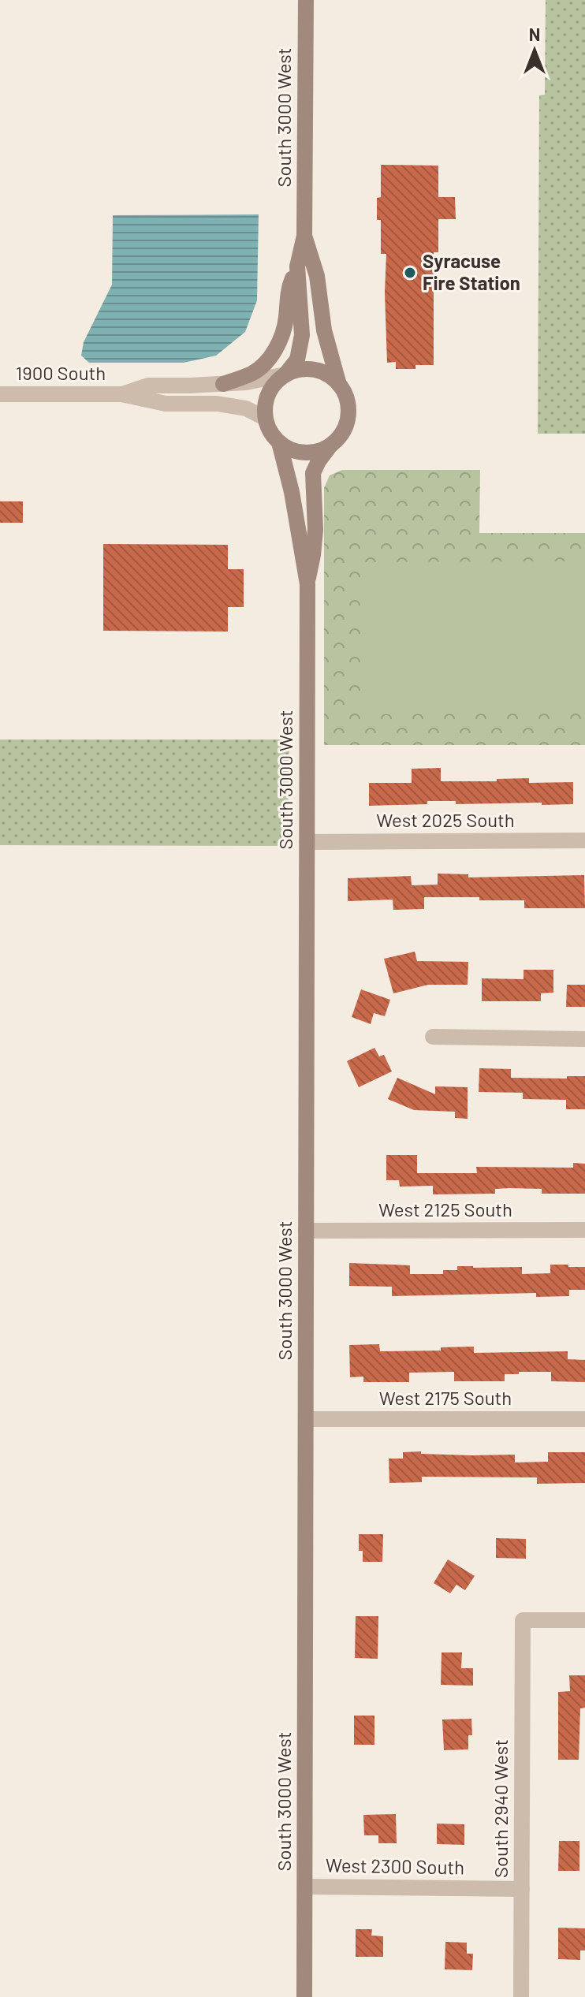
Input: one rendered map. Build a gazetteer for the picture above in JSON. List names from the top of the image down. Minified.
{"streets":{"street":["South 3000 West","1900 South","West 2025 South","West 2125 South","West 2175 South","South 2940 West","West 2300 South"]},"crossings":[["South 3000 West","West 2025 South"],["South 3000 West","West 2125 South"],["South 3000 West","West 2175 South"],["South 3000 West","West 2300 South"],["South 2940 West","West 2300 South"]],"places":["Syracuse Fire Station"],"north":"top"}
